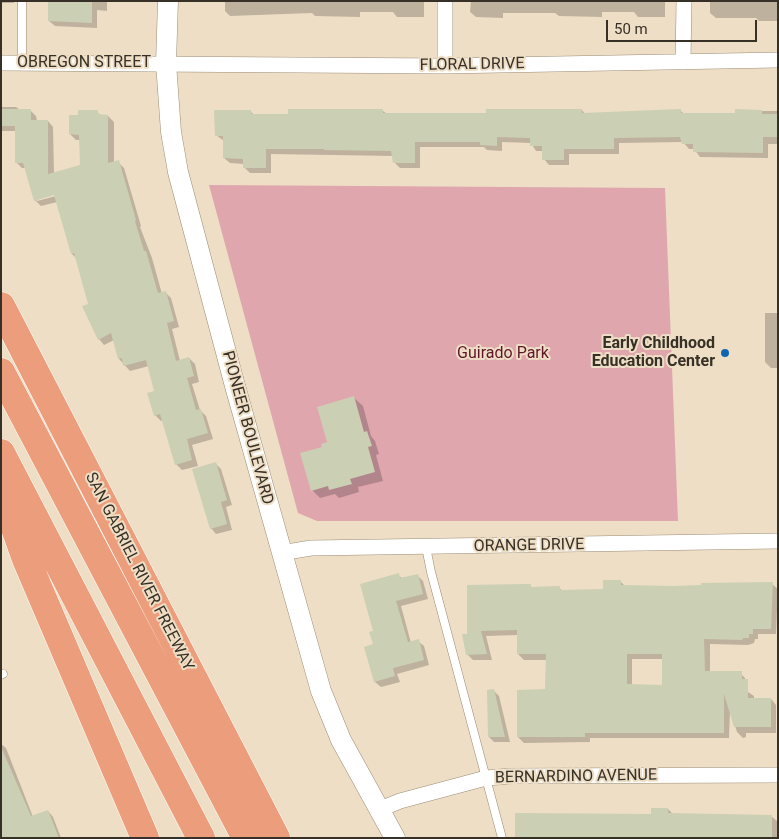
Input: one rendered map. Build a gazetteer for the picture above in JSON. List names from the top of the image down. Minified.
{"streets":{"highway":["SAN GABRIEL RIVER FREEWAY"],"street":["OBREGON STREET","FLORAL DRIVE","PIONEER BOULEVARD","ORANGE DRIVE","BERNARDINO AVENUE"]},"crossings":[["OBREGON STREET","FLORAL DRIVE"],["OBREGON STREET","PIONEER BOULEVARD"],["FLORAL DRIVE","PIONEER BOULEVARD"],["PIONEER BOULEVARD","ORANGE DRIVE"],["PIONEER BOULEVARD","BERNARDINO AVENUE"]],"parks":["Guirado Park"],"places":["Early Childhood Education Center"],"scale_bar":"50 m"}
